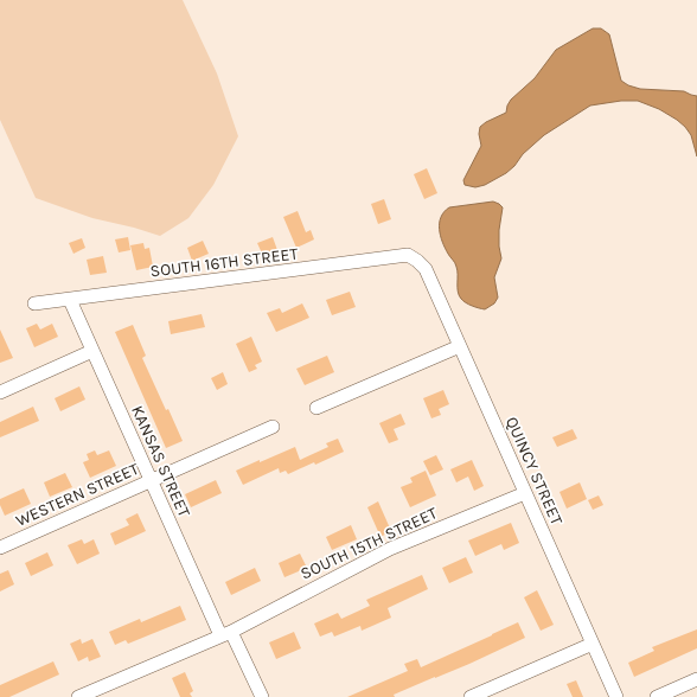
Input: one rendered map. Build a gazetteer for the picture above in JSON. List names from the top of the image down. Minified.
{"streets":{"street":["SOUTH 16TH STREET","KANSAS STREET","QUINCY STREET","WESTERN STREET","SOUTH 15TH STREET"]},"crossings":[["SOUTH 16TH STREET","KANSAS STREET"],["SOUTH 16TH STREET","QUINCY STREET"],["KANSAS STREET","WESTERN STREET"],["KANSAS STREET","SOUTH 15TH STREET"],["QUINCY STREET","SOUTH 15TH STREET"]]}
